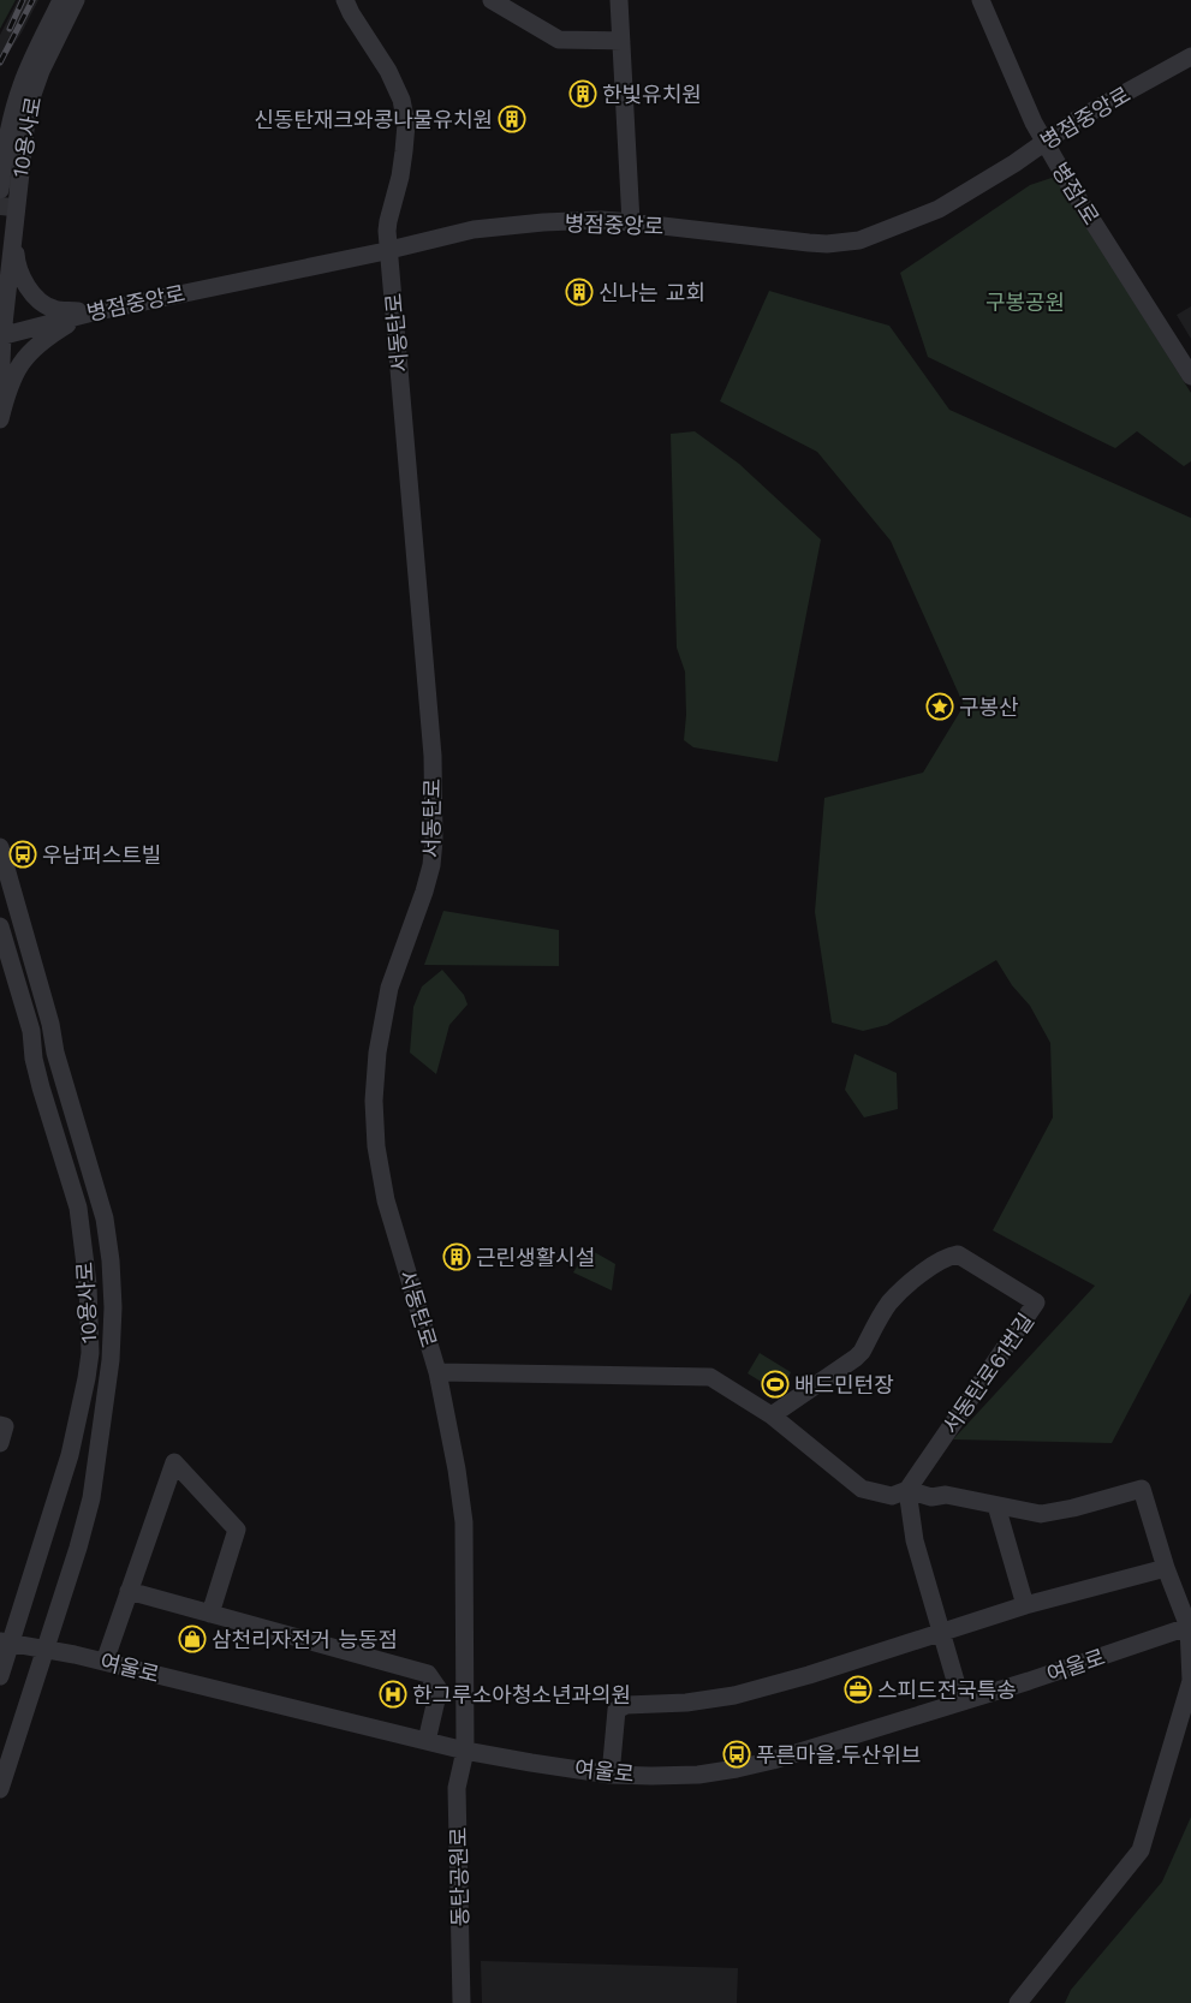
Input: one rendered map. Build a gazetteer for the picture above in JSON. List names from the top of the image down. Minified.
{"streets":{"street":["병점중앙로","10용사로","병점1로","서동탄로","서동탄로61번길","여울로","동탄공원로"]},"crossings":[["병점중앙로","10용사로"],["병점중앙로","병점1로"],["병점중앙로","서동탄로"],["10용사로","여울로"],["서동탄로","서동탄로61번길"],["서동탄로","여울로"],["서동탄로","동탄공원로"],["여울로","동탄공원로"]],"parks":["구봉공원"],"places":{"building":["한빛유치원","신동탄재크와콩나물유치원","신나는 교회","근린생활시설"],"place":["구봉산"],"bus stop":["우남퍼스트빌","푸른마을.두산위브"],"sports":["배드민턴장"],"shop":["삼천리자전거 능동점"],"office":["스피드전국특송"],"hospital":["한그루소아청소년과의원"]}}
